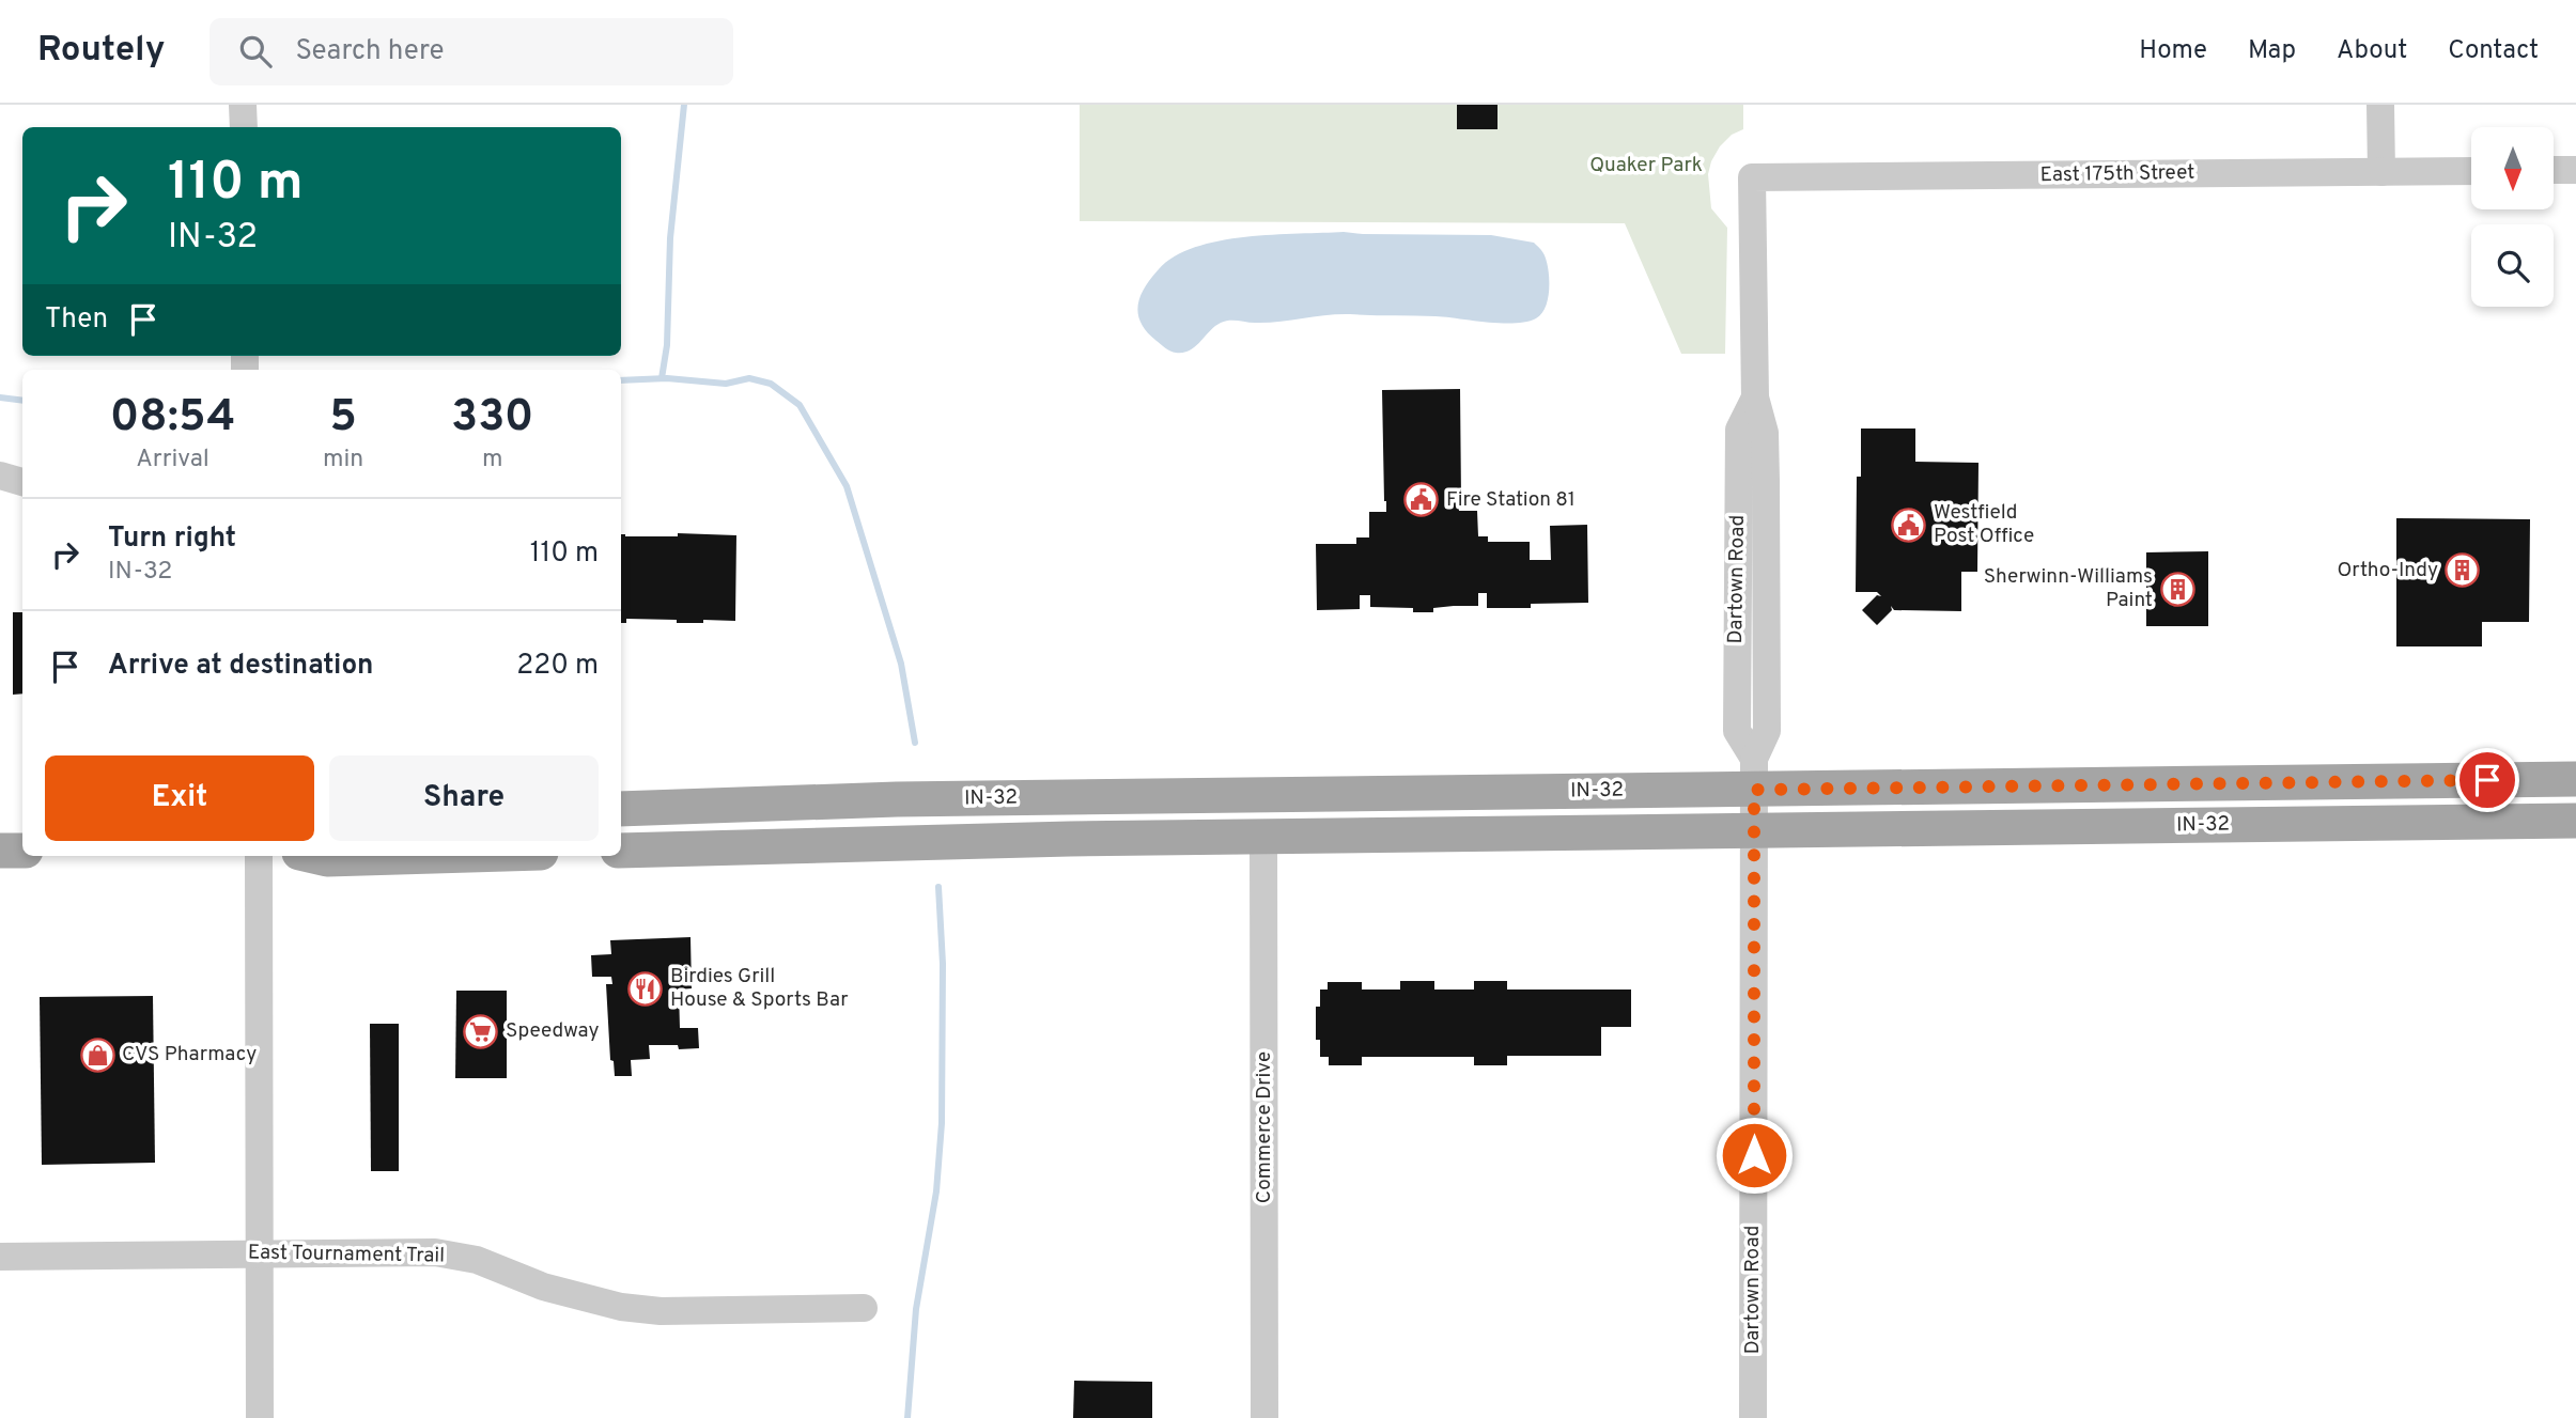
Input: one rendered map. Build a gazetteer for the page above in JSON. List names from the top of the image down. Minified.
{"streets":{"main road":["IN-32"],"street":["East 175th Street","Dartown Road","Commerce Drive","East Tournament Trail"]},"crossings":[["East 175th Street","Dartown Road"],["Dartown Road","IN-32"],["IN-32","Commerce Drive"]],"parks":["Quaker Park"],"places":{"public building":["Fire Station 81","Westfield Post Office"],"building":["Ortho-Indy","Sherwinn-Williams Paint"],"restaurant":["Birdies Grill House & Sports Bar"],"supermarket":["Speedway"],"shop":["CVS Pharmacy"]},"north":"bottom","page":{"header":"Routely","search":"Search here","nav":["Home","Map","About","Contact"],"turn":["110 m","IN-32"],"then":"Then","eta":["08:54","Arrival","5","min","330","m"],"list":[{"name":"Turn right","note":"IN-32","value":"110 m"},{"name":"Arrive at destination","value":"220 m"}],"buttons":["Exit","Share"]}}
